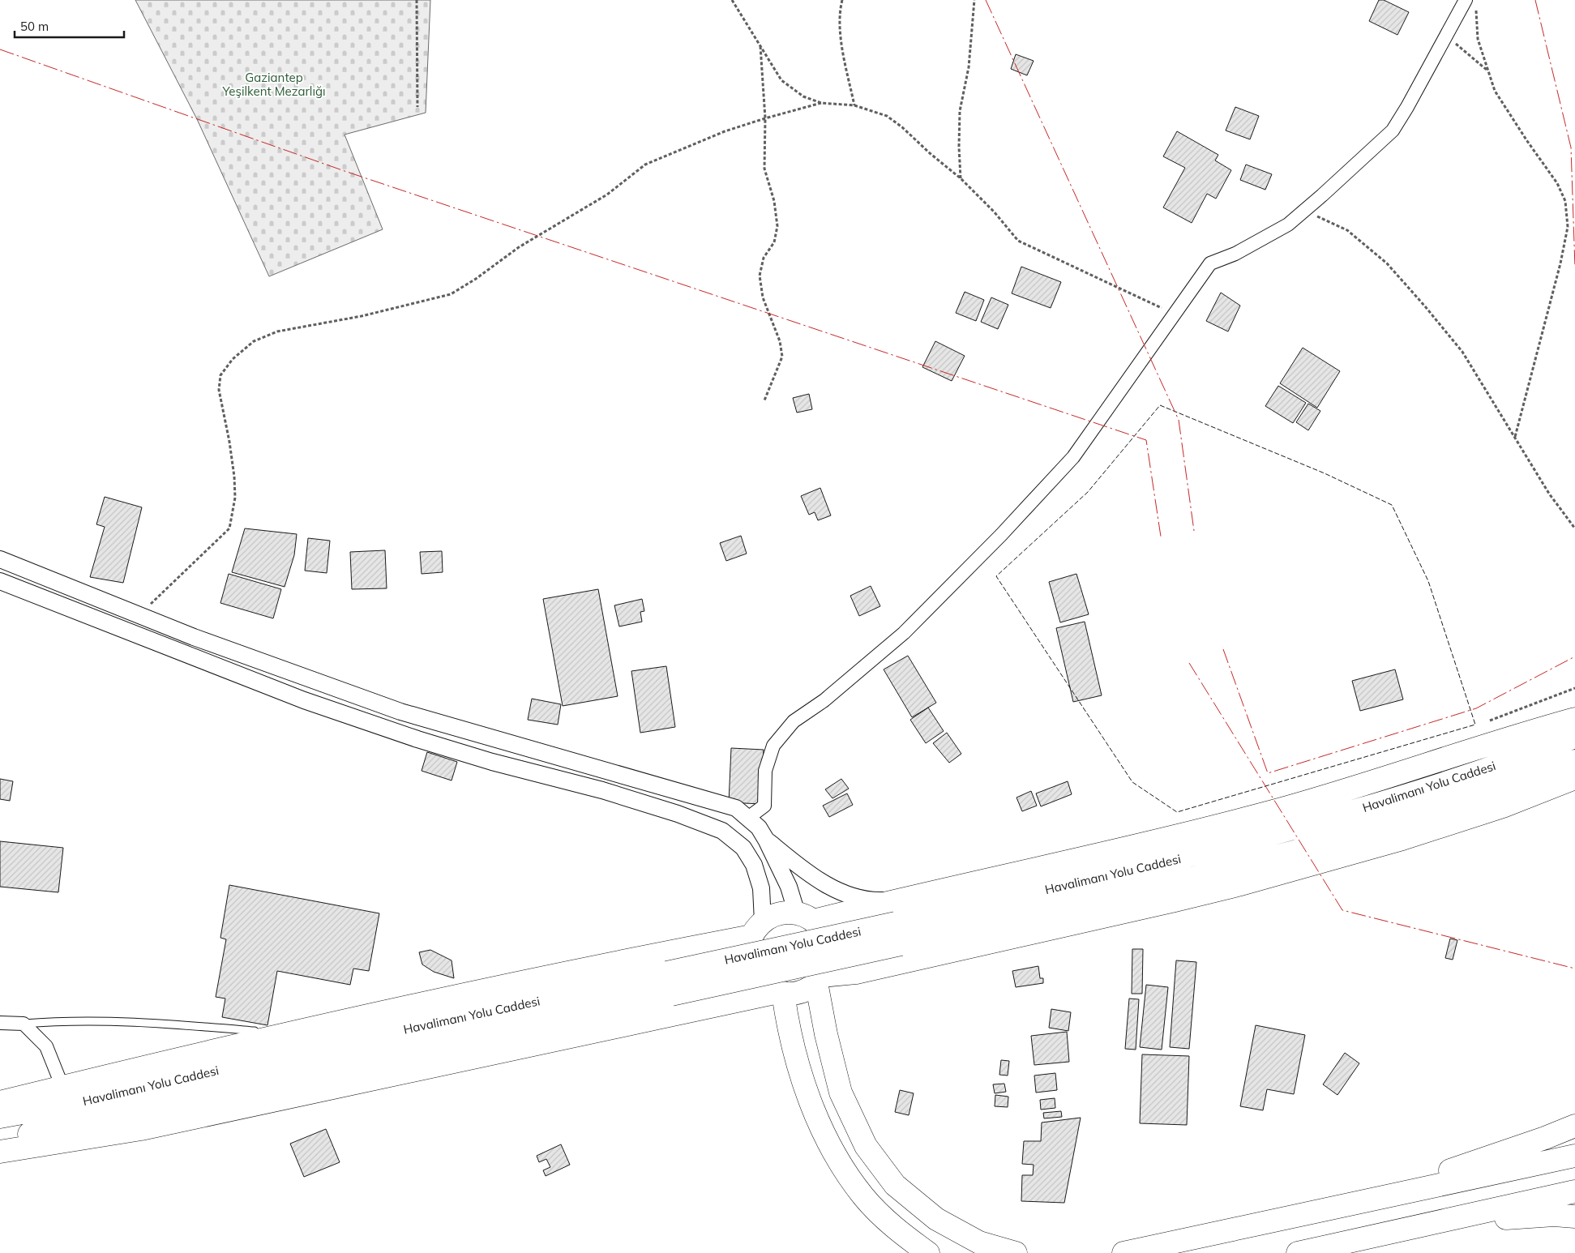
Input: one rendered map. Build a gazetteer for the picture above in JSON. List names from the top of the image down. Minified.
{"streets":{"highway":["Havalimanı Yolu Caddesi"]},"parks":["Gaziantep Yeşilkent Mezarlığı"],"scale_bar":"50 m"}
